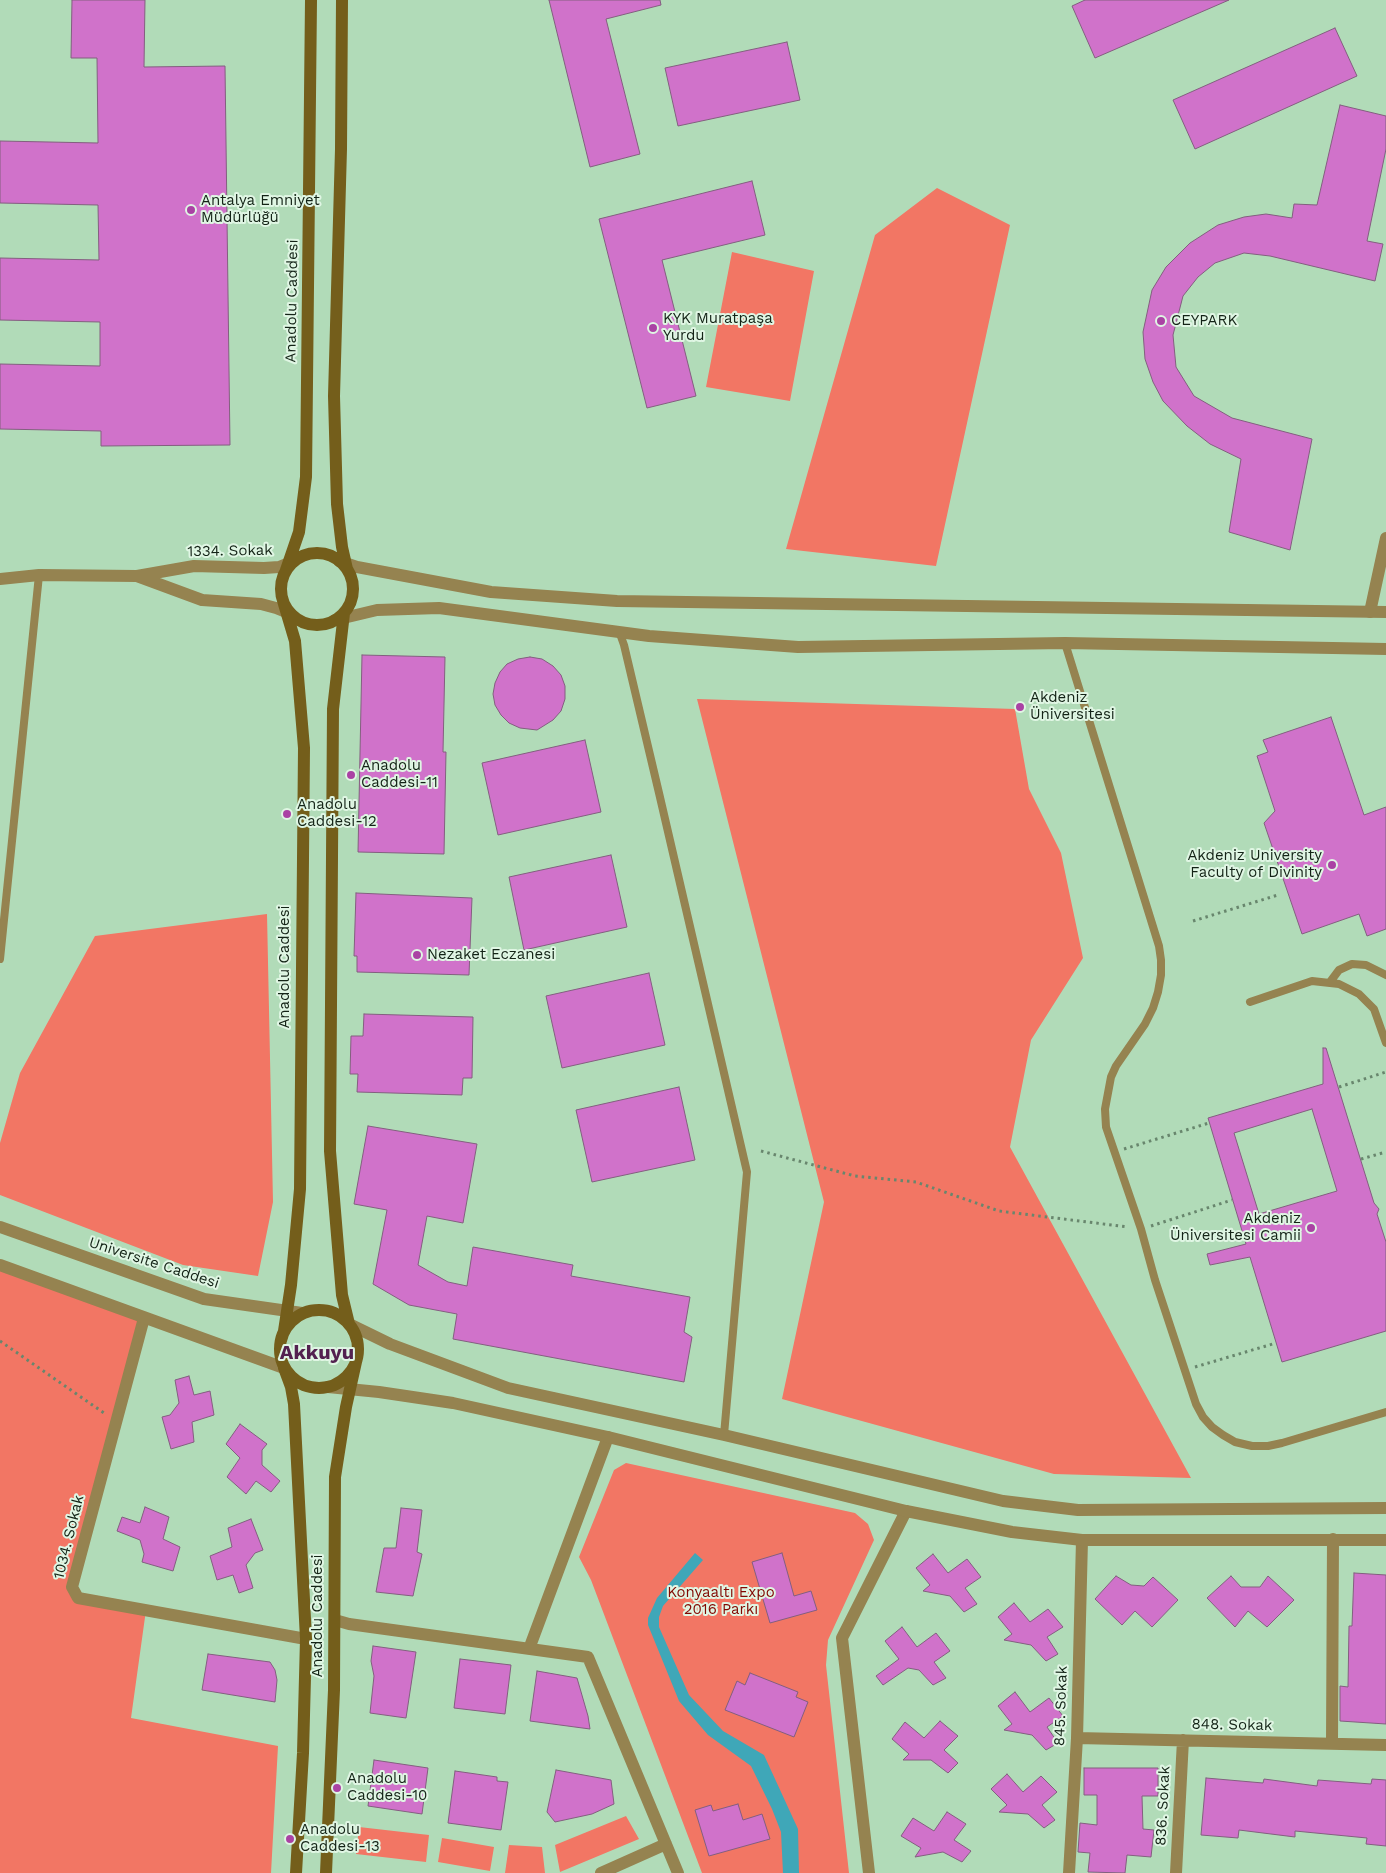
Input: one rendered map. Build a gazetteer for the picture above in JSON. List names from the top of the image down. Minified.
{"streets":{"main road":["Anadolu Caddesi"],"street":["1334. Sokak","Universite Caddesi","1034. Sokak","845. Sokak","848. Sokak","836. Sokak"]},"crossings":[["Anadolu Caddesi","1334. Sokak"],["Anadolu Caddesi","Universite Caddesi"],["Anadolu Caddesi","1034. Sokak"],["845. Sokak","848. Sokak"],["848. Sokak","836. Sokak"]],"districts":["Akkuyu"],"parks":["Konyaaltı Expo 2016 Parkı"],"places":["Antalya Emniyet Müdürlüğü","CEYPARK","KYK Muratpaşa Yurdu","Akdeniz Üniversitesi","Anadolu Caddesi-11","Anadolu Caddesi-12","Akdeniz University Faculty of Divinity","Nezaket Eczanesi","Akdeniz Üniversitesi Camii","Anadolu Caddesi-10","Anadolu Caddesi-13"]}
